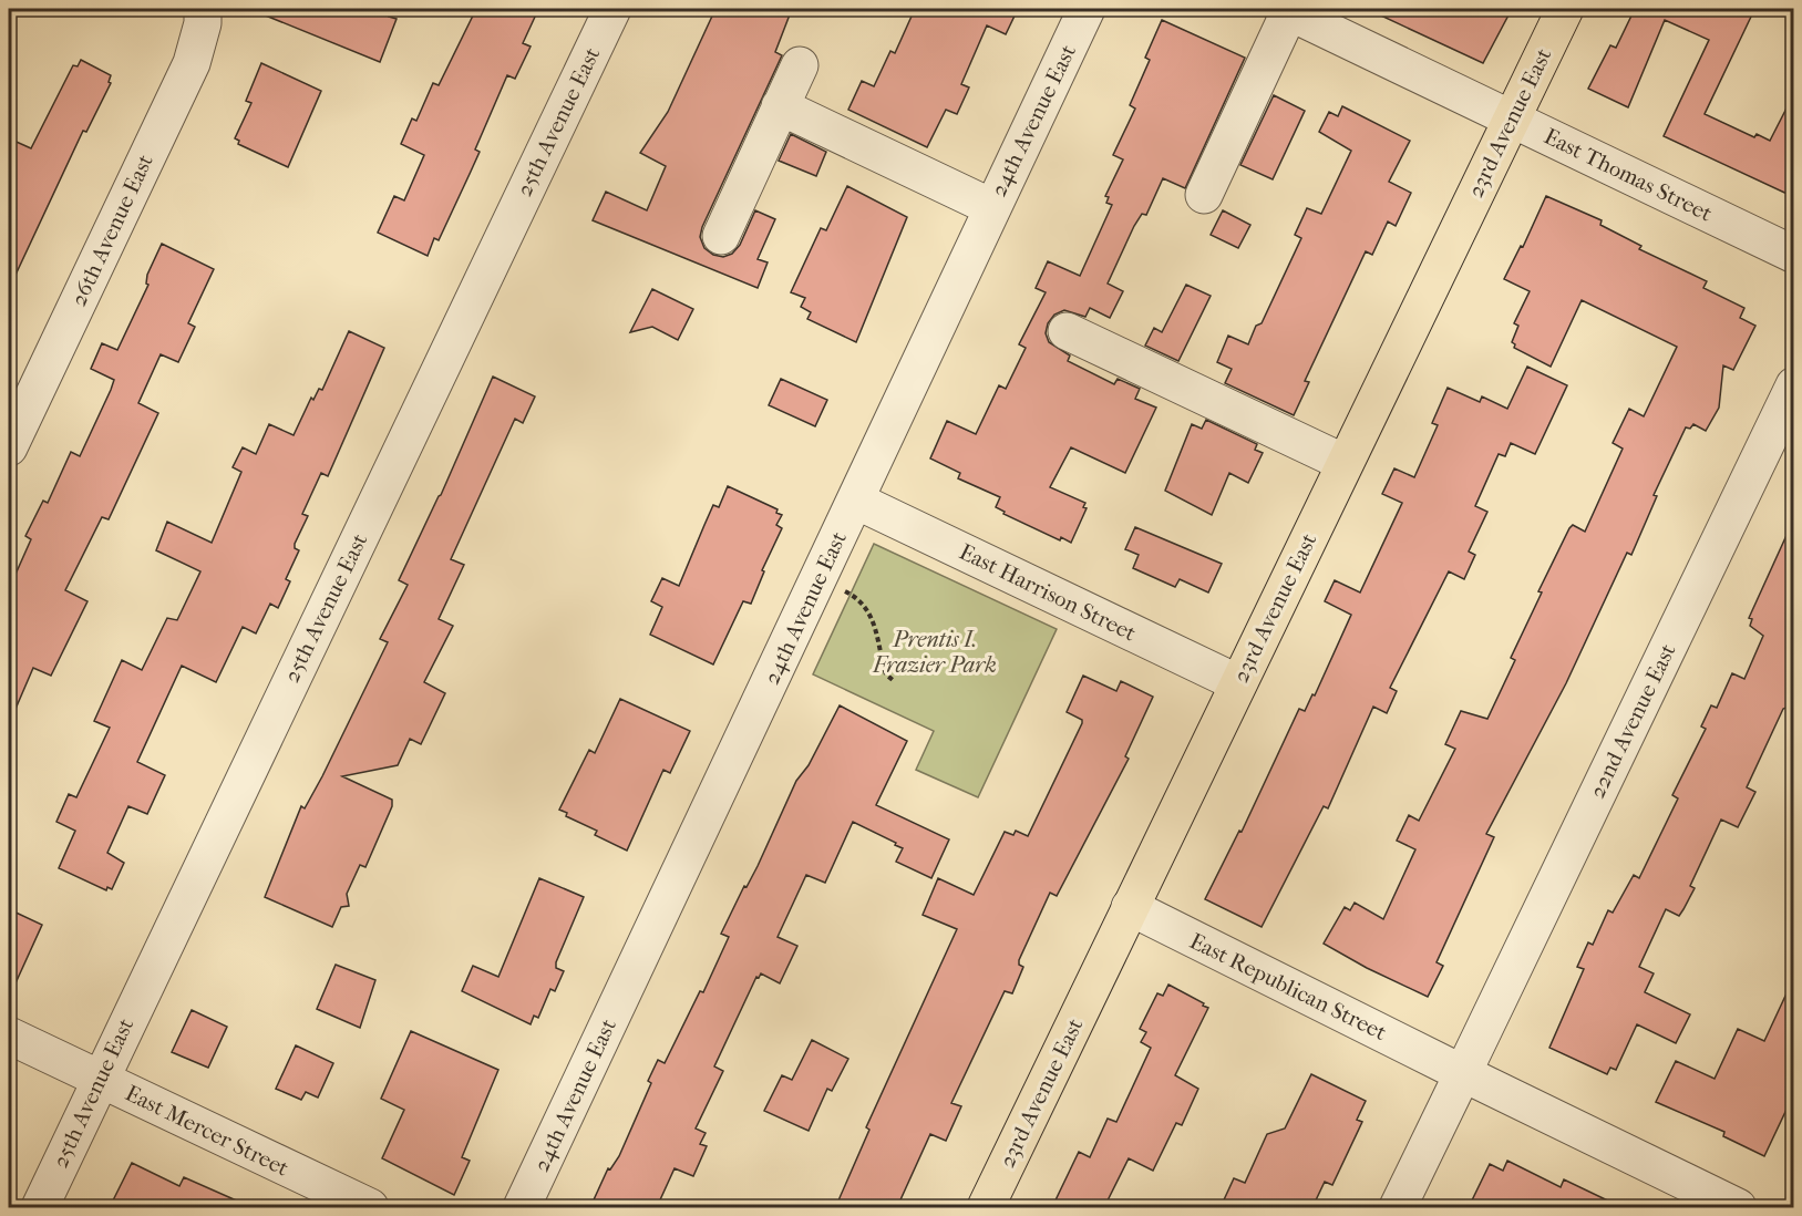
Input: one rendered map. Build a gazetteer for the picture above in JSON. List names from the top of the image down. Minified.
{"streets":{"main road":["23rd Avenue East"],"street":["24th Avenue East","25th Avenue East","East Thomas Street","26th Avenue East","East Harrison Street","22nd Avenue East","East Republican Street","East Mercer Street"]},"crossings":[["24th Avenue East","East Harrison Street"],["25th Avenue East","East Mercer Street"],["23rd Avenue East","East Thomas Street"],["23rd Avenue East","East Harrison Street"],["23rd Avenue East","East Republican Street"],["22nd Avenue East","East Republican Street"]],"parks":["Prentis I. Frazier Park"]}
